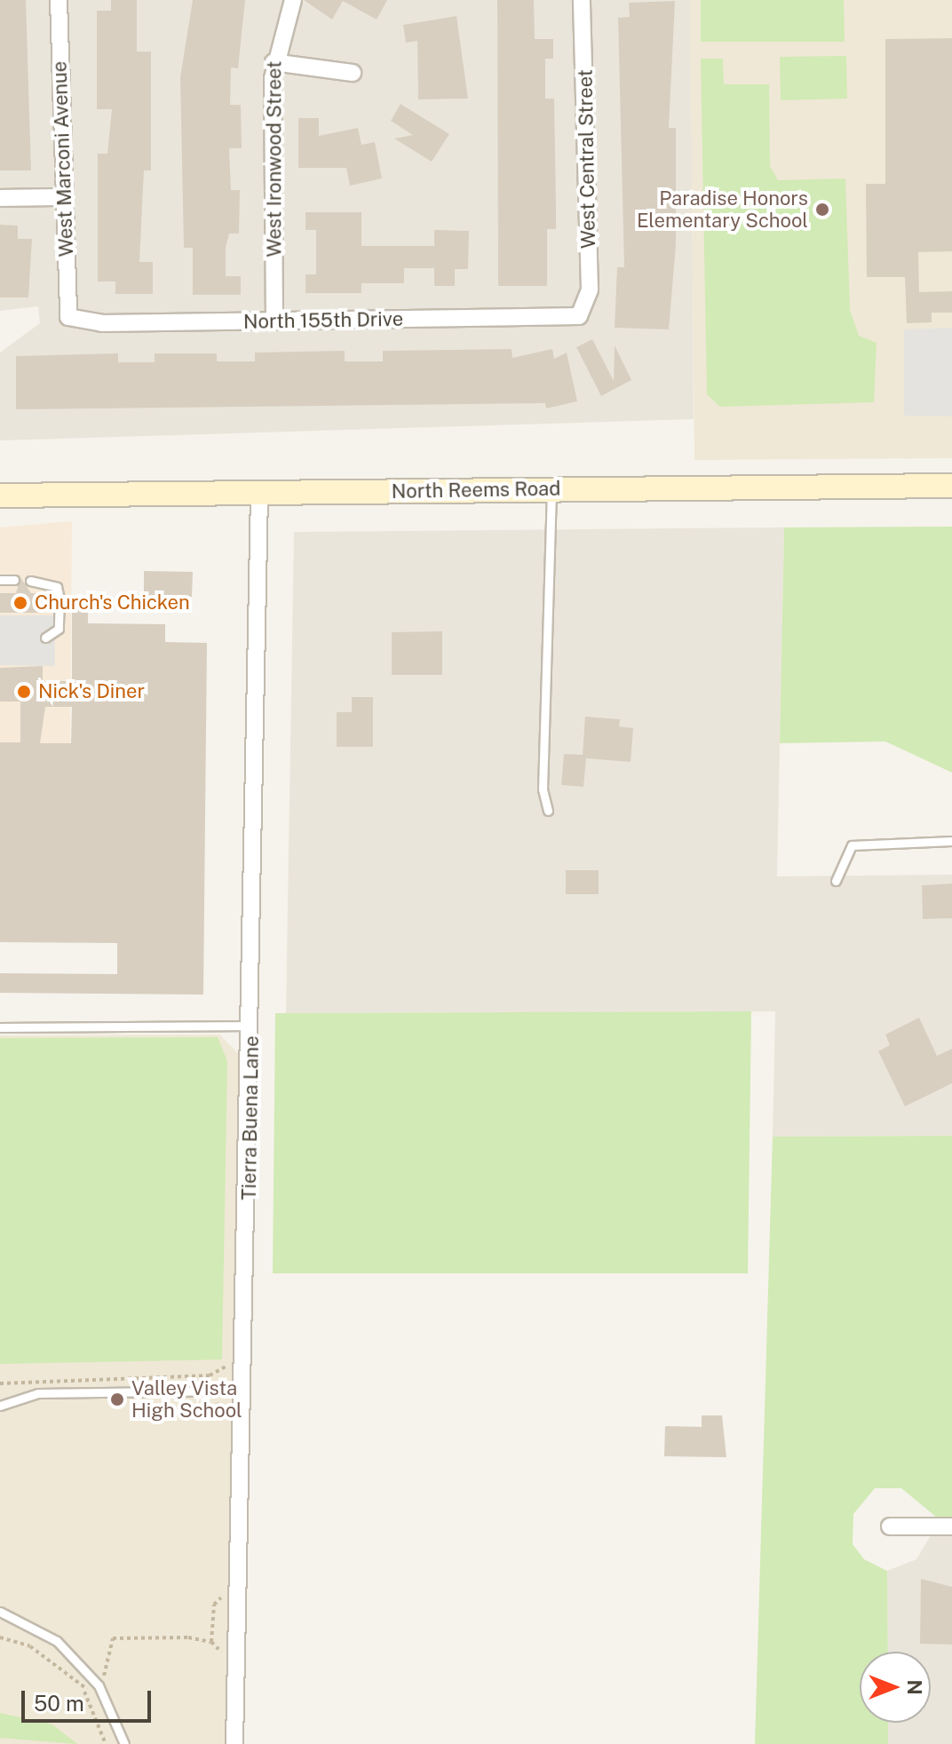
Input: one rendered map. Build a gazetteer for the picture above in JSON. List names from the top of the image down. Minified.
{"streets":{"main road":["North Reems Road"],"street":["West Marconi Avenue","West Ironwood Street","West Central Street","North 155th Drive","Tierra Buena Lane"]},"crossings":[["West Marconi Avenue","North 155th Drive"],["West Ironwood Street","North 155th Drive"],["West Central Street","North 155th Drive"],["North Reems Road","Tierra Buena Lane"]],"places":["Paradise Honors Elementary School","Church's Chicken","Nick's Diner","Valley Vista High School"],"scale_bar":"50 m","north":"right"}
